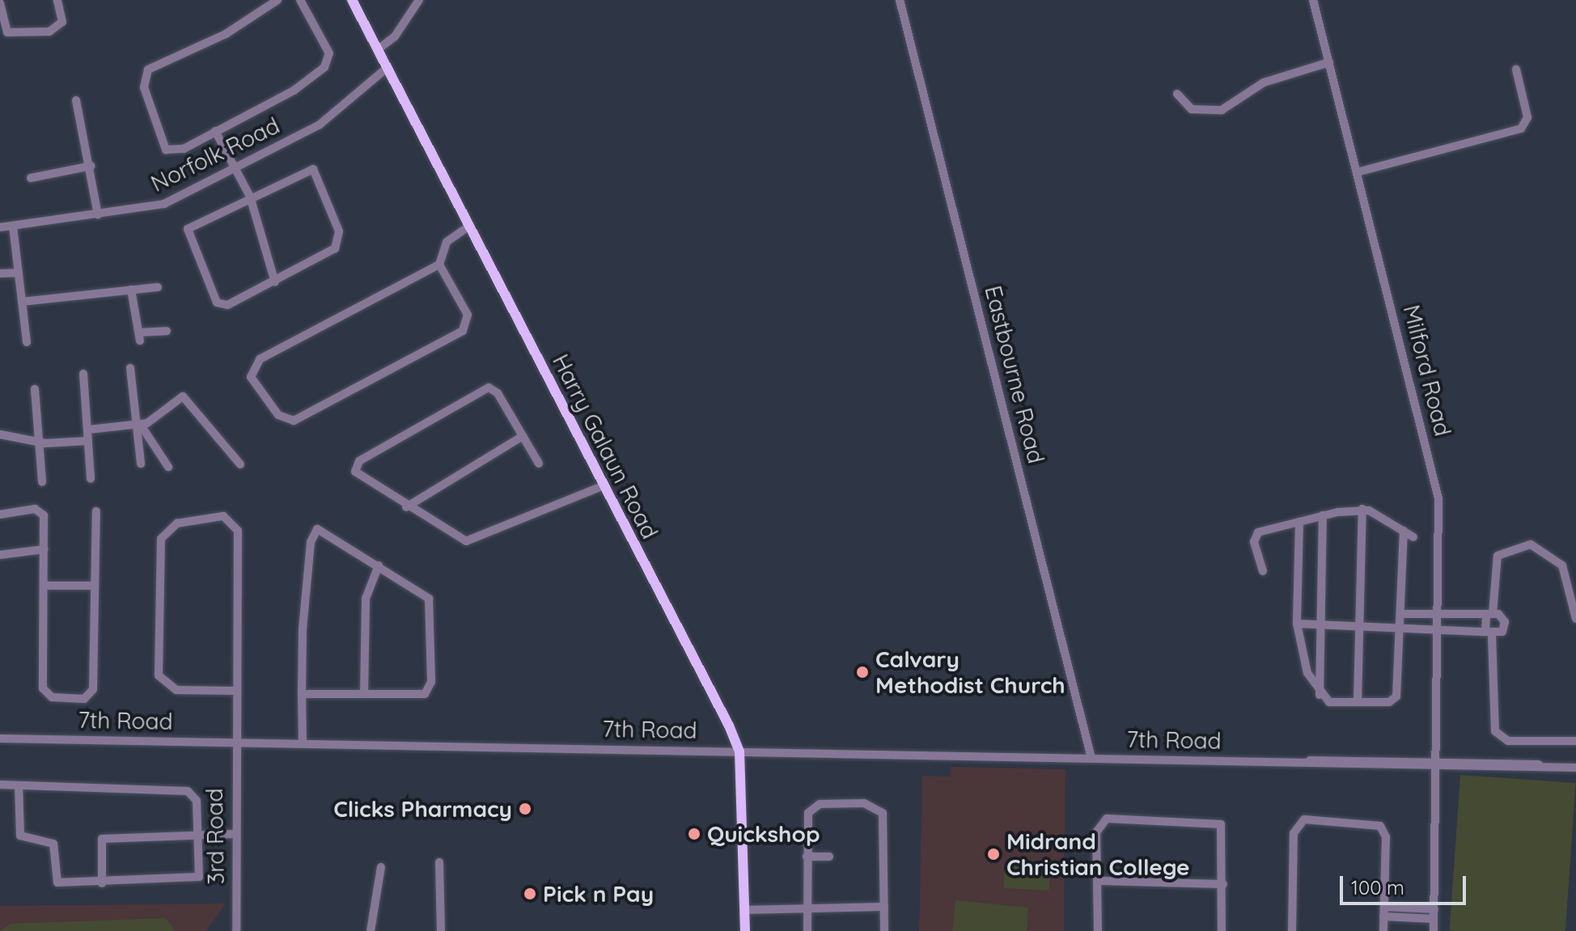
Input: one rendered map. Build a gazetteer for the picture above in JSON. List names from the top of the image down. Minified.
{"streets":{"main road":["Harry Galaun Road"],"street":["Norfolk Road","Milford Road","Eastbourne Road","7th Road","3rd Road"]},"crossings":[["Norfolk Road","Harry Galaun Road"],["Milford Road","7th Road"],["Eastbourne Road","7th Road"],["Harry Galaun Road","7th Road"],["7th Road","3rd Road"]],"places":["Calvary Methodist Church","Clicks Pharmacy","Quickshop","Midrand Christian College","Pick n Pay"],"scale_bar":"100 m"}
